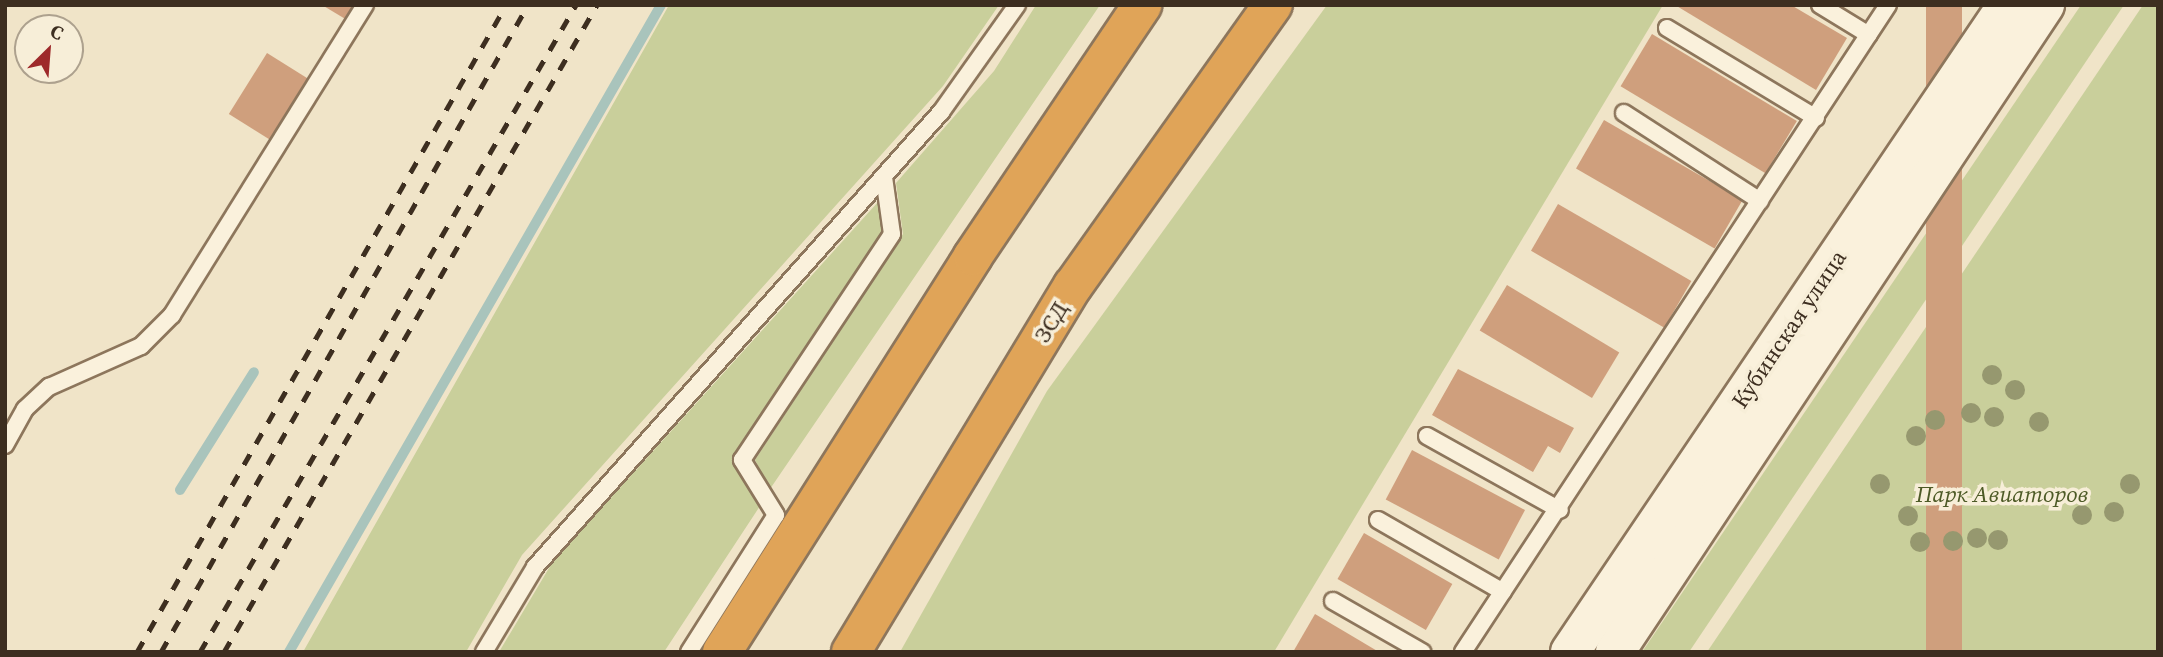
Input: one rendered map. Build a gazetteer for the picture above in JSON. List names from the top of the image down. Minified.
{"streets":{"highway":["ЗСД"],"main road":["Кубинская улица"]},"parks":["Парк Авиаторов"],"north":"top right"}
